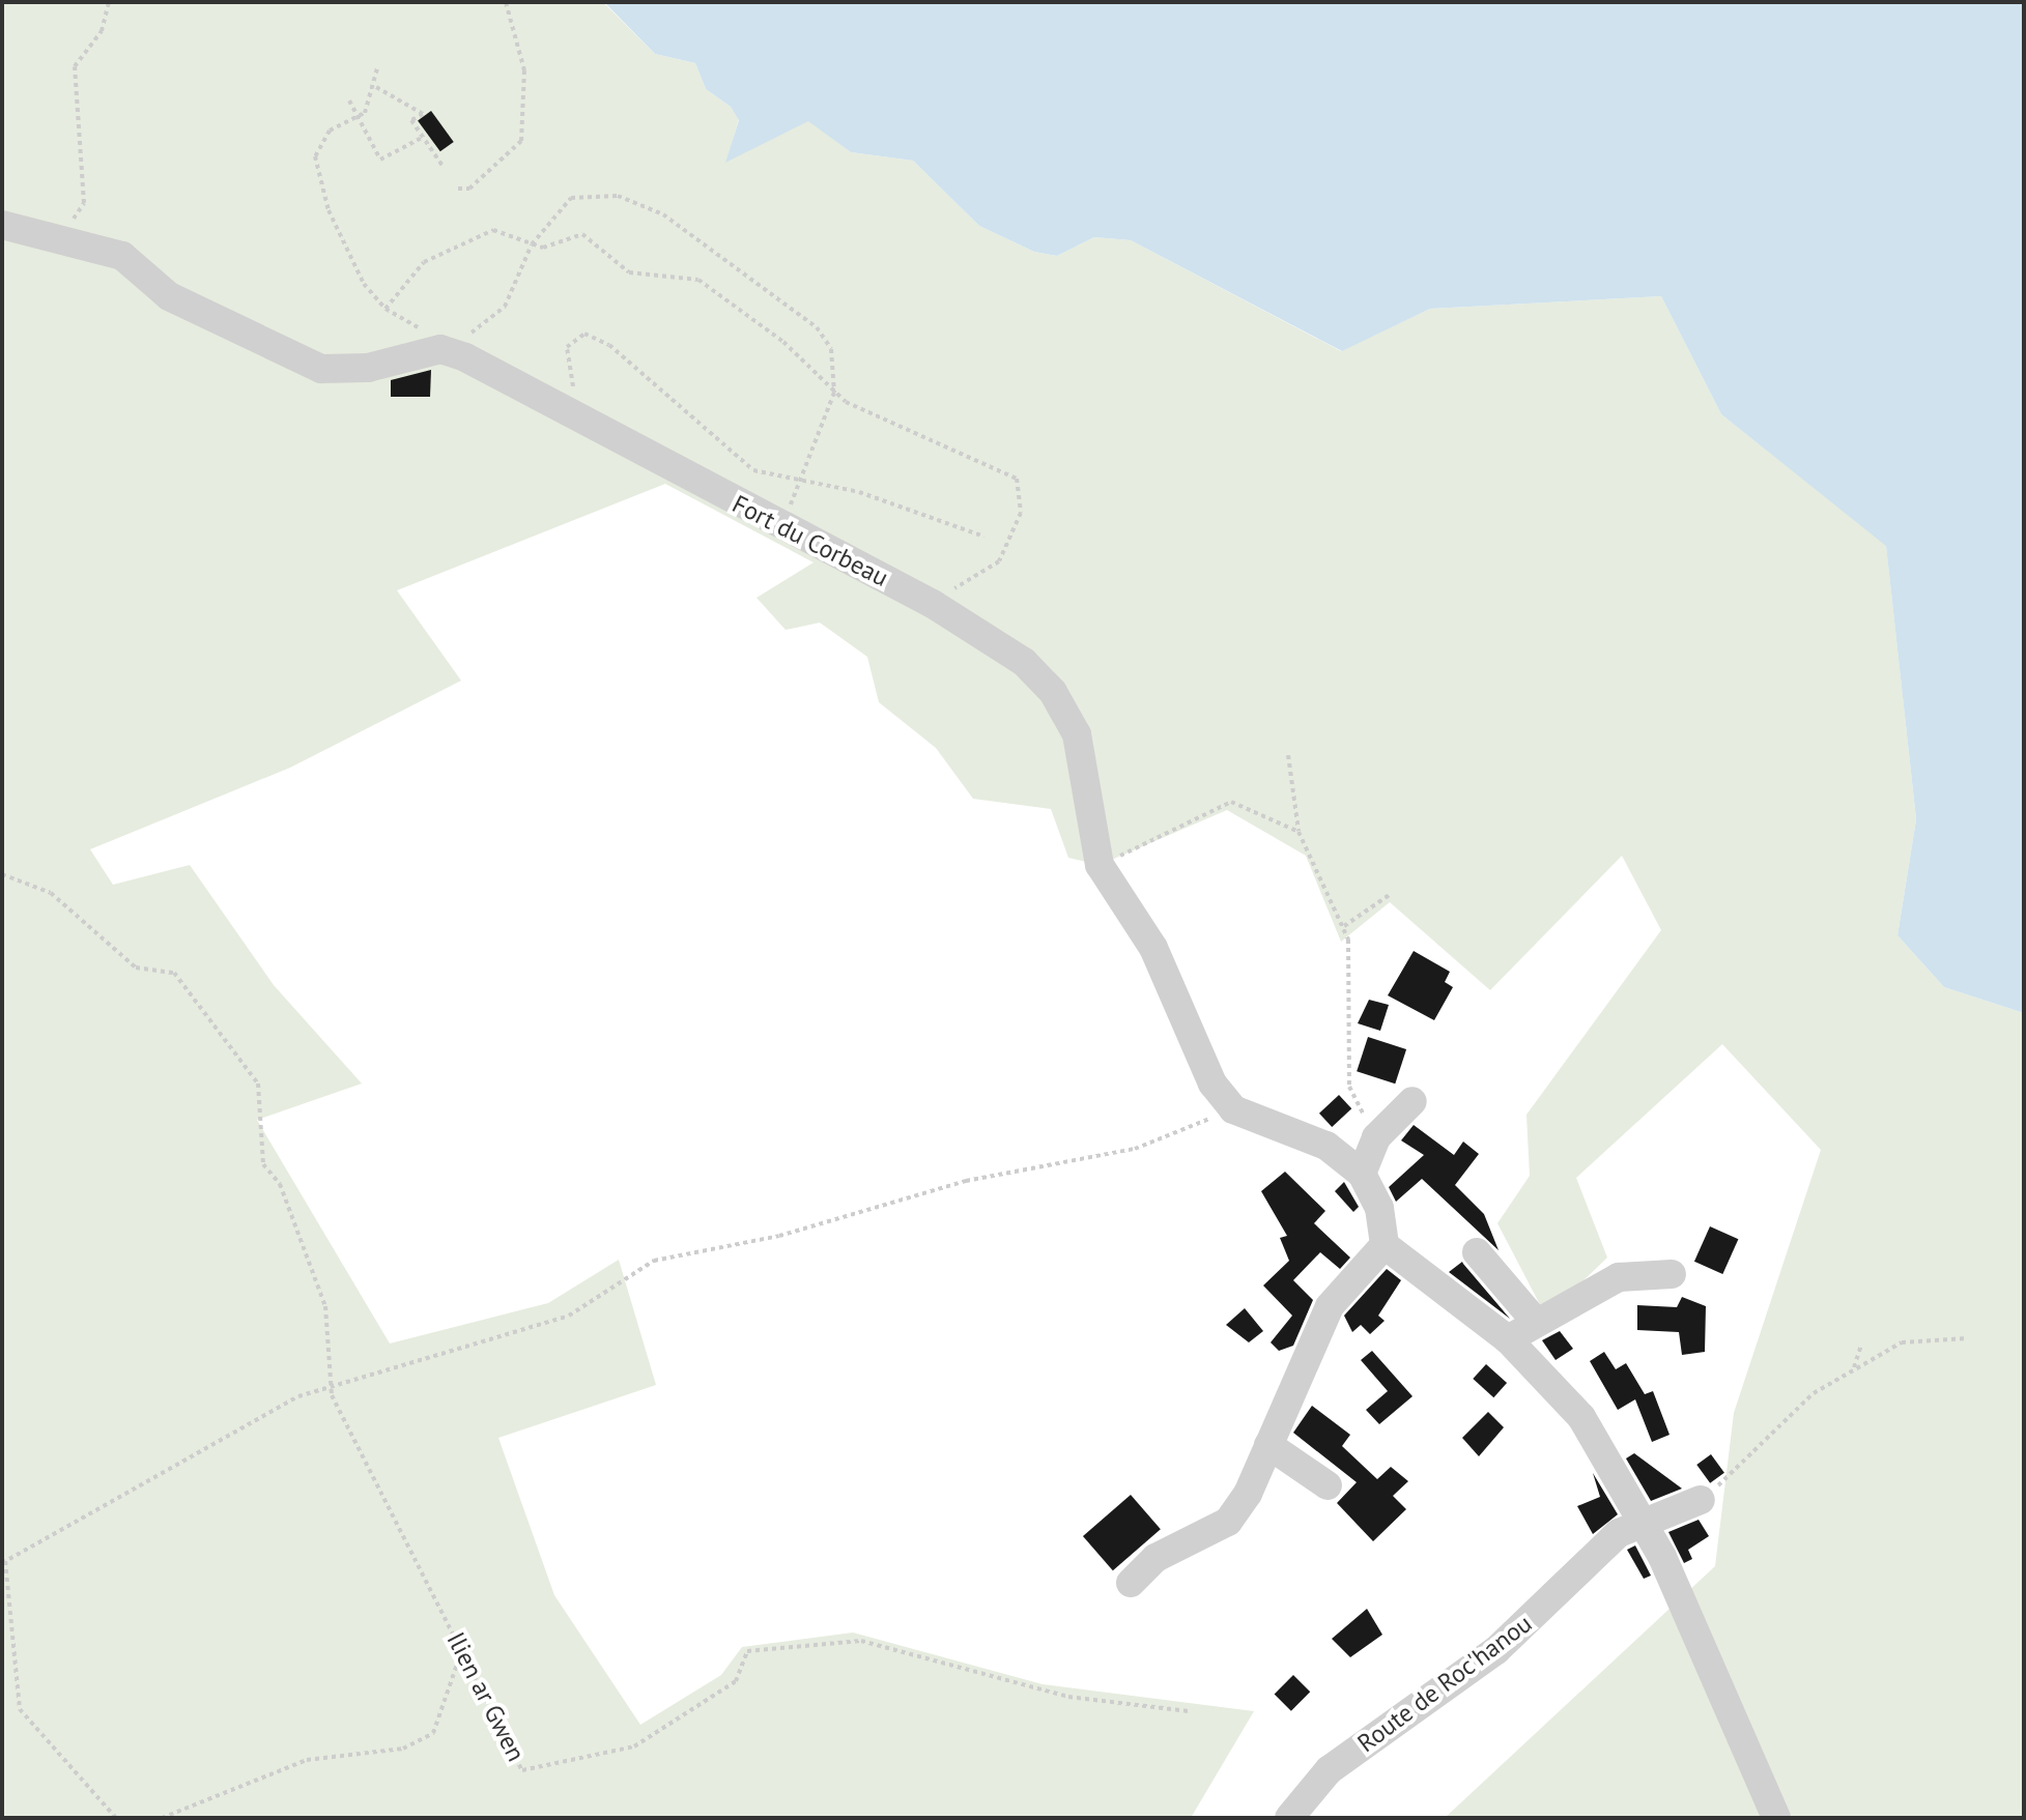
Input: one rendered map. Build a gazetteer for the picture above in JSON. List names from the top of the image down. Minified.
{"streets":{"street":["Fort du Corbeau","Route de Roc'hanou"],"path":["Ilien ar Gwen"]}}
